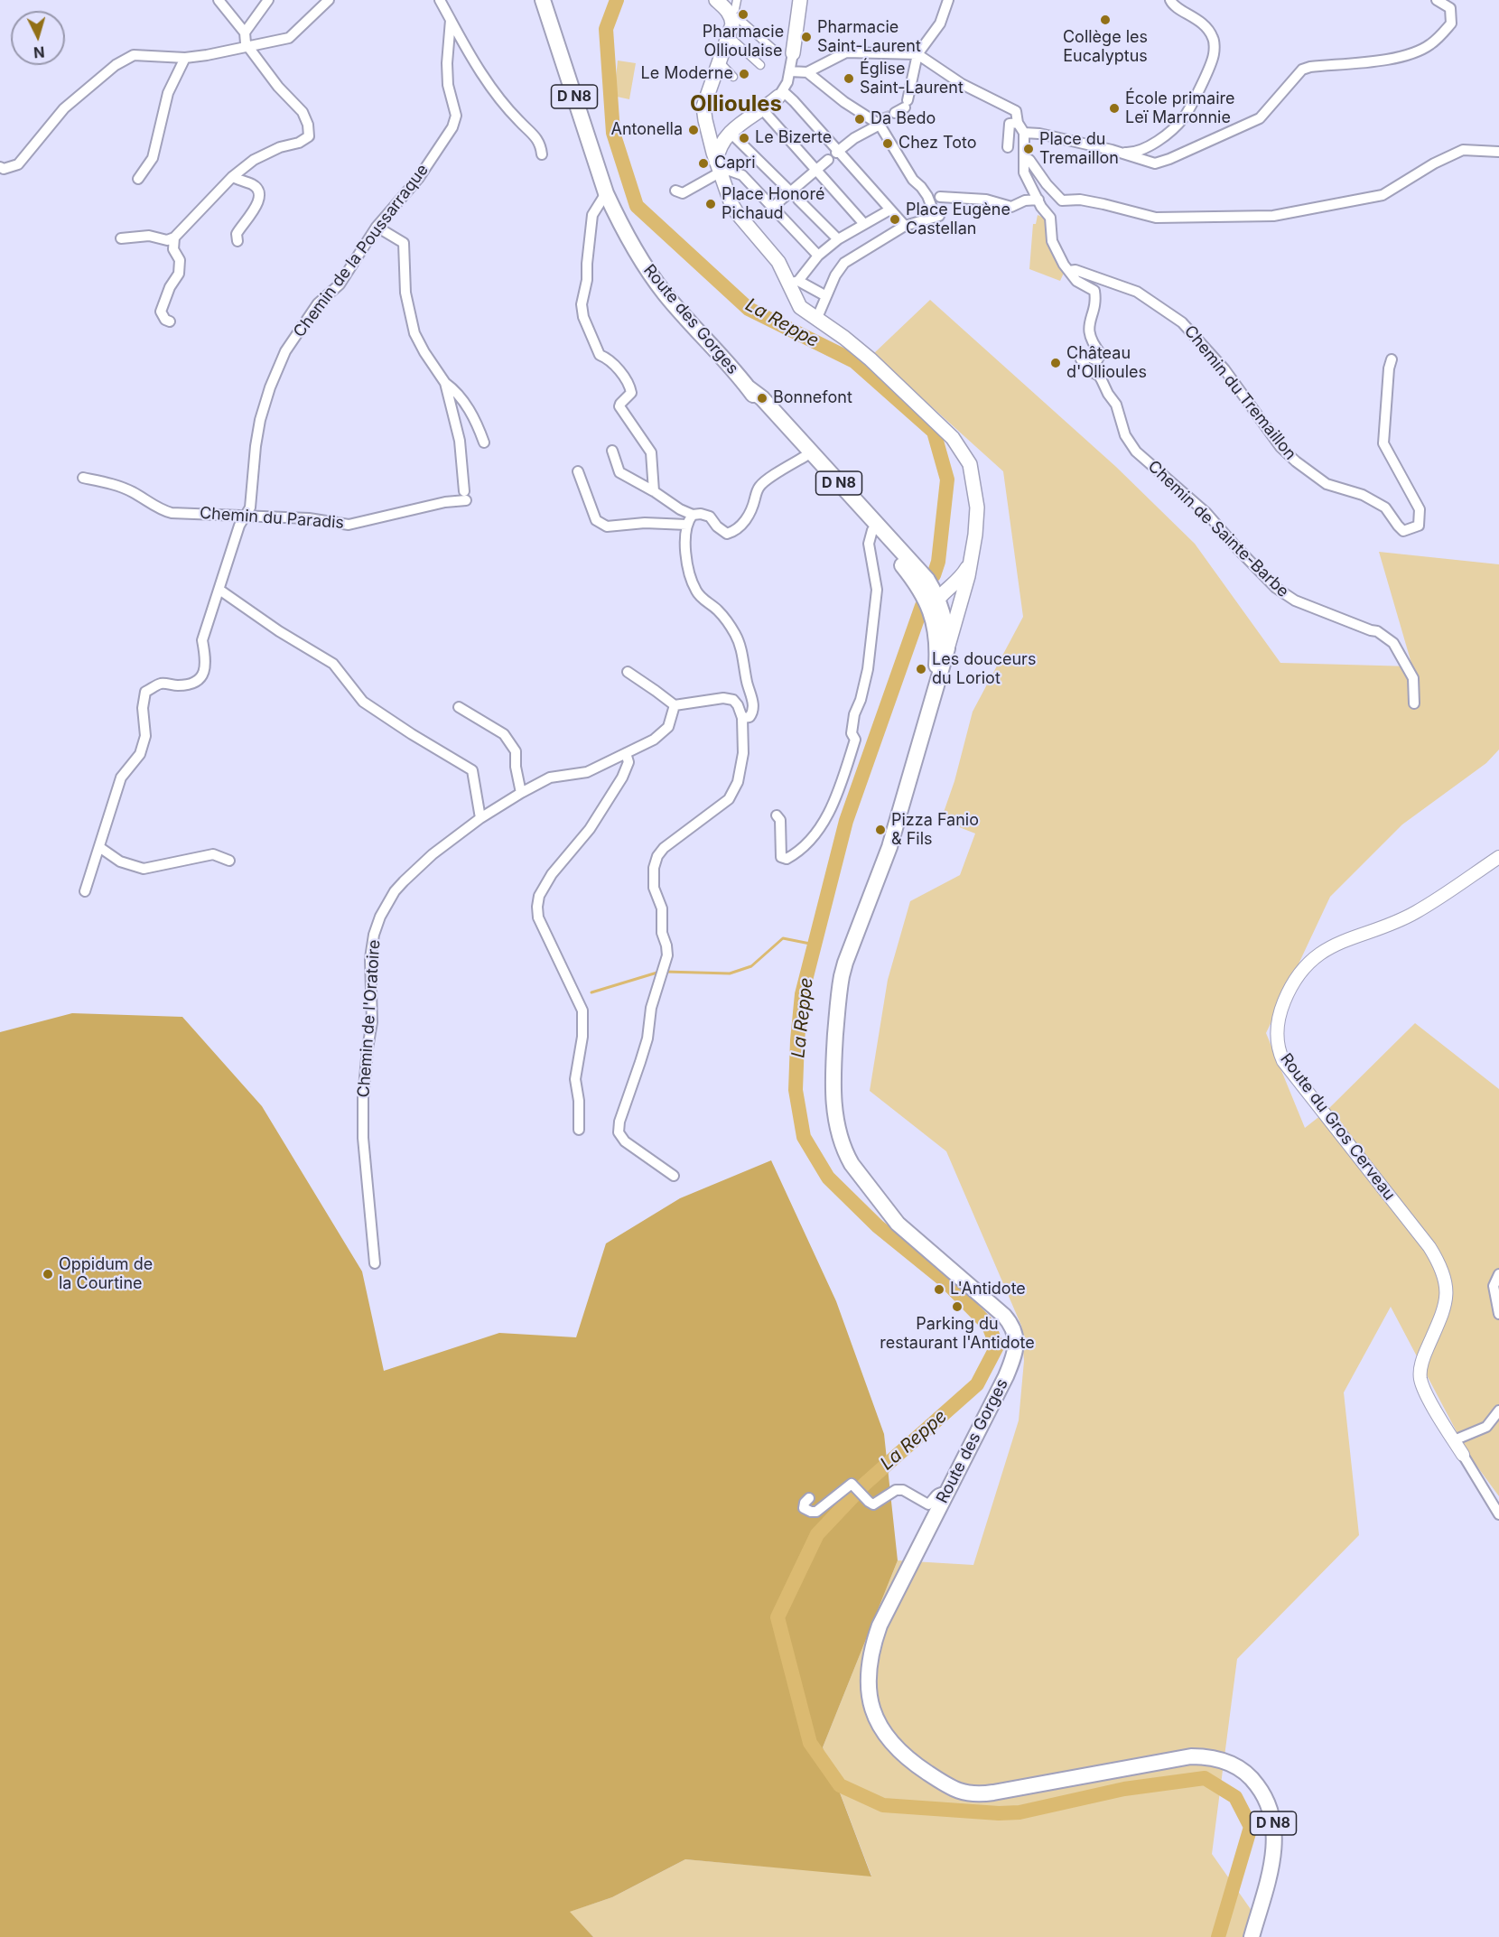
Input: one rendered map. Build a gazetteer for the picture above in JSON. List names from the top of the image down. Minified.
{"streets":{"main road":["D N8","Route des Gorges"],"street":["Chemin de la Poussarraque","Chemin du Tremaillon","Chemin du Paradis","Chemin de Sainte-Barbe","Chemin de l'Oratoire","Route du Gros Cerveau"]},"crossings":[["D N8","Route des Gorges"],["Chemin de la Poussarraque","Chemin du Paradis"],["Chemin du Tremaillon","Chemin de Sainte-Barbe"]],"districts":["Ollioules"],"water":["La Reppe"],"places":["Pharmacie Ollioulaise","Collège les Eucalyptus","Pharmacie Saint-Laurent","Le Moderne","Église Saint-Laurent","École primaire Leï Marronnie","Da Bedo","Antonella","Le Bizerte","Chez Toto","Place du Tremaillon","Capri","Place Honoré Pichaud","Place Eugène Castellan","Château d'Ollioules","Bonnefont","Les douceurs du Loriot","Pizza Fanio & Fils","Oppidum de la Courtine","L'Antidote","Parking du restaurant l'Antidote"],"north":"bottom"}
